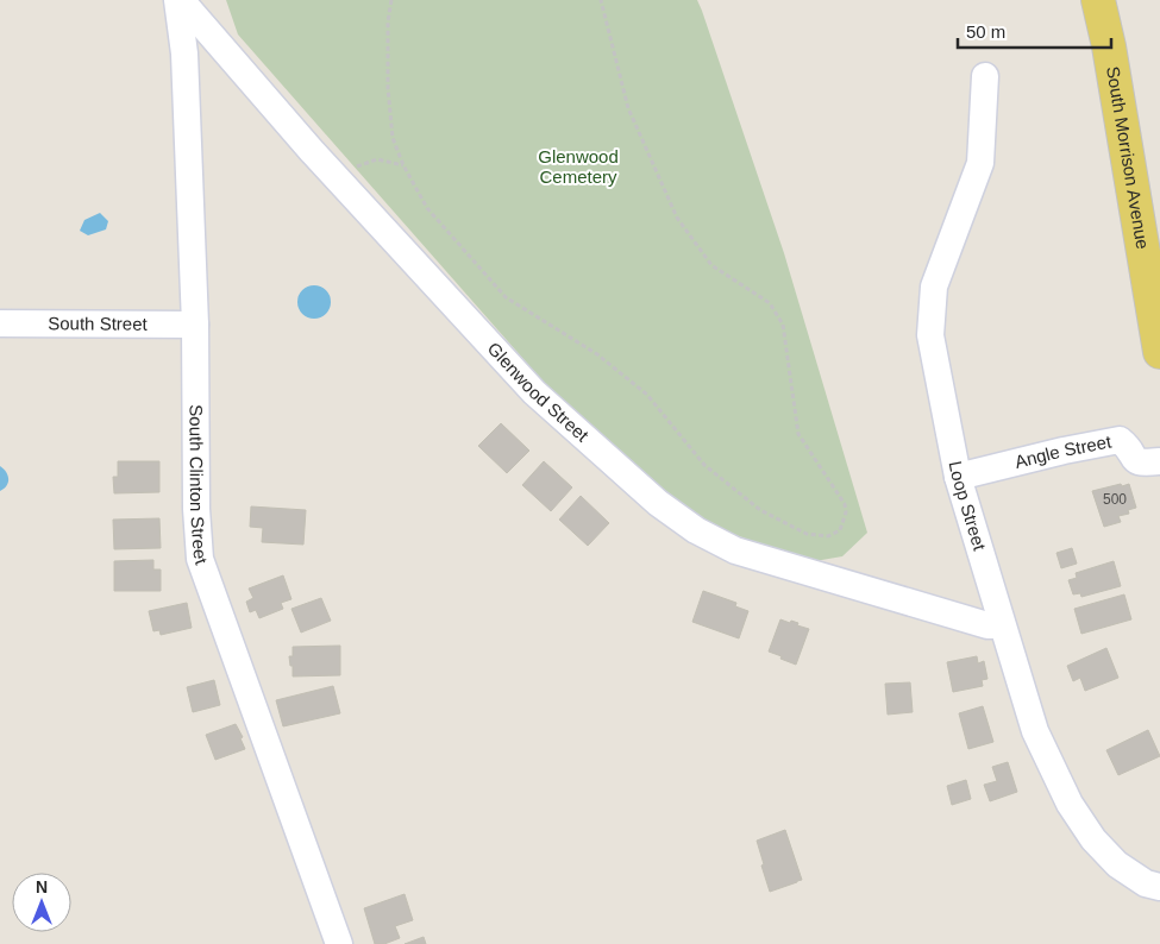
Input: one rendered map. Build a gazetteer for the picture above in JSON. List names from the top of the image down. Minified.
{"streets":{"main road":["South Morrison Avenue"],"street":["South Street","Glenwood Street","Angle Street","South Clinton Street","Loop Street"]},"crossings":[["South Street","South Clinton Street"],["Glenwood Street","South Clinton Street"],["Glenwood Street","Loop Street"],["Angle Street","Loop Street"]],"parks":["Glenwood Cemetery"],"house_numbers":["500"],"scale_bar":"50 m","north":"top"}
